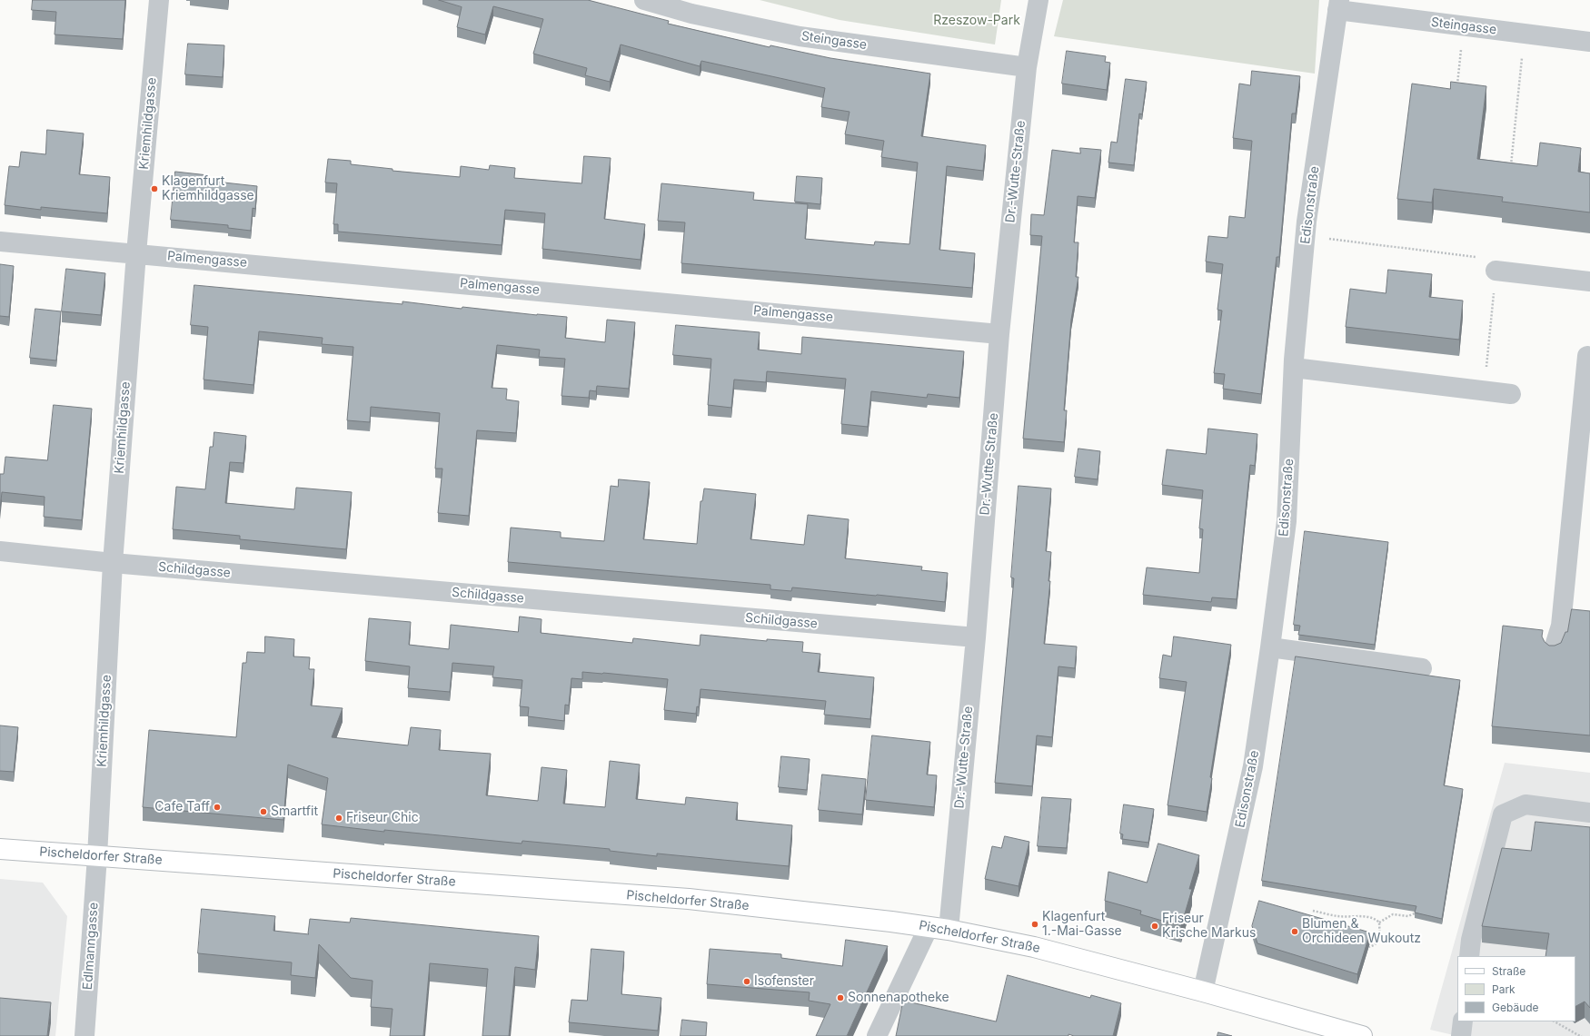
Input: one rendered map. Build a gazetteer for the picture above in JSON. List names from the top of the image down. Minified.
{"streets":{"main road":["Pischeldorfer Straße"],"street":["Steingasse","Kriemhildgasse","Dr.-Wutte-Straße","Edisonstraße","Palmengasse","Schildgasse","Edlmanngasse"]},"crossings":[["Steingasse","Dr.-Wutte-Straße"],["Steingasse","Edisonstraße"],["Kriemhildgasse","Palmengasse"],["Kriemhildgasse","Schildgasse"],["Kriemhildgasse","Pischeldorfer Straße"],["Kriemhildgasse","Edlmanngasse"],["Dr.-Wutte-Straße","Palmengasse"],["Dr.-Wutte-Straße","Schildgasse"],["Dr.-Wutte-Straße","Pischeldorfer Straße"],["Edisonstraße","Pischeldorfer Straße"],["Pischeldorfer Straße","Edlmanngasse"]],"parks":["Rzeszow-Park"],"places":["Klagenfurt Kriemhildgasse","Cafe Taff","Smartfit","Friseur Chic","Klagenfurt 1.-Mai-Gasse","Friseur Krische Markus","Blumen & Orchideen Wukoutz","Isofenster","Sonnenapotheke"],"legend":["Straße","Park","Gebäude"]}
